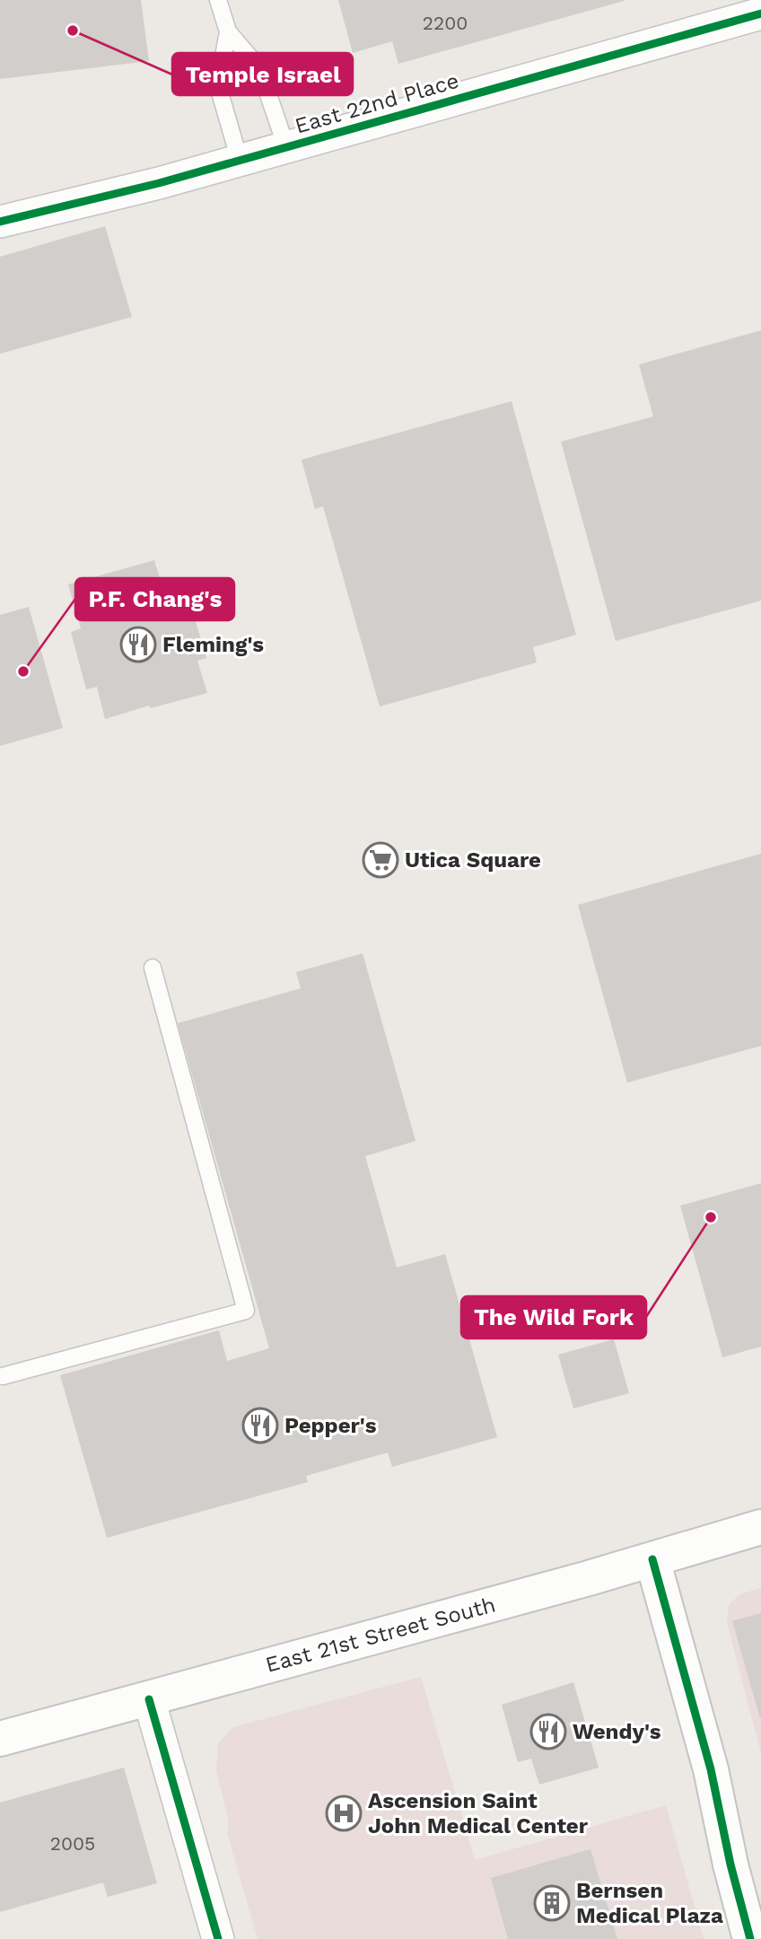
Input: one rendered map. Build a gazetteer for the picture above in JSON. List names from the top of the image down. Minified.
{"streets":{"main road":["East 21st Street South"],"street":["East 22nd Place"]},"places":{"other":["Temple Israel","P.F. Chang's","The Wild Fork"],"restaurant":["Fleming's","Pepper's","Wendy's"],"supermarket":["Utica Square"],"hospital":["Ascension Saint John Medical Center"],"building":["Bernsen Medical Plaza"]},"house_numbers":["2200","2005"]}
